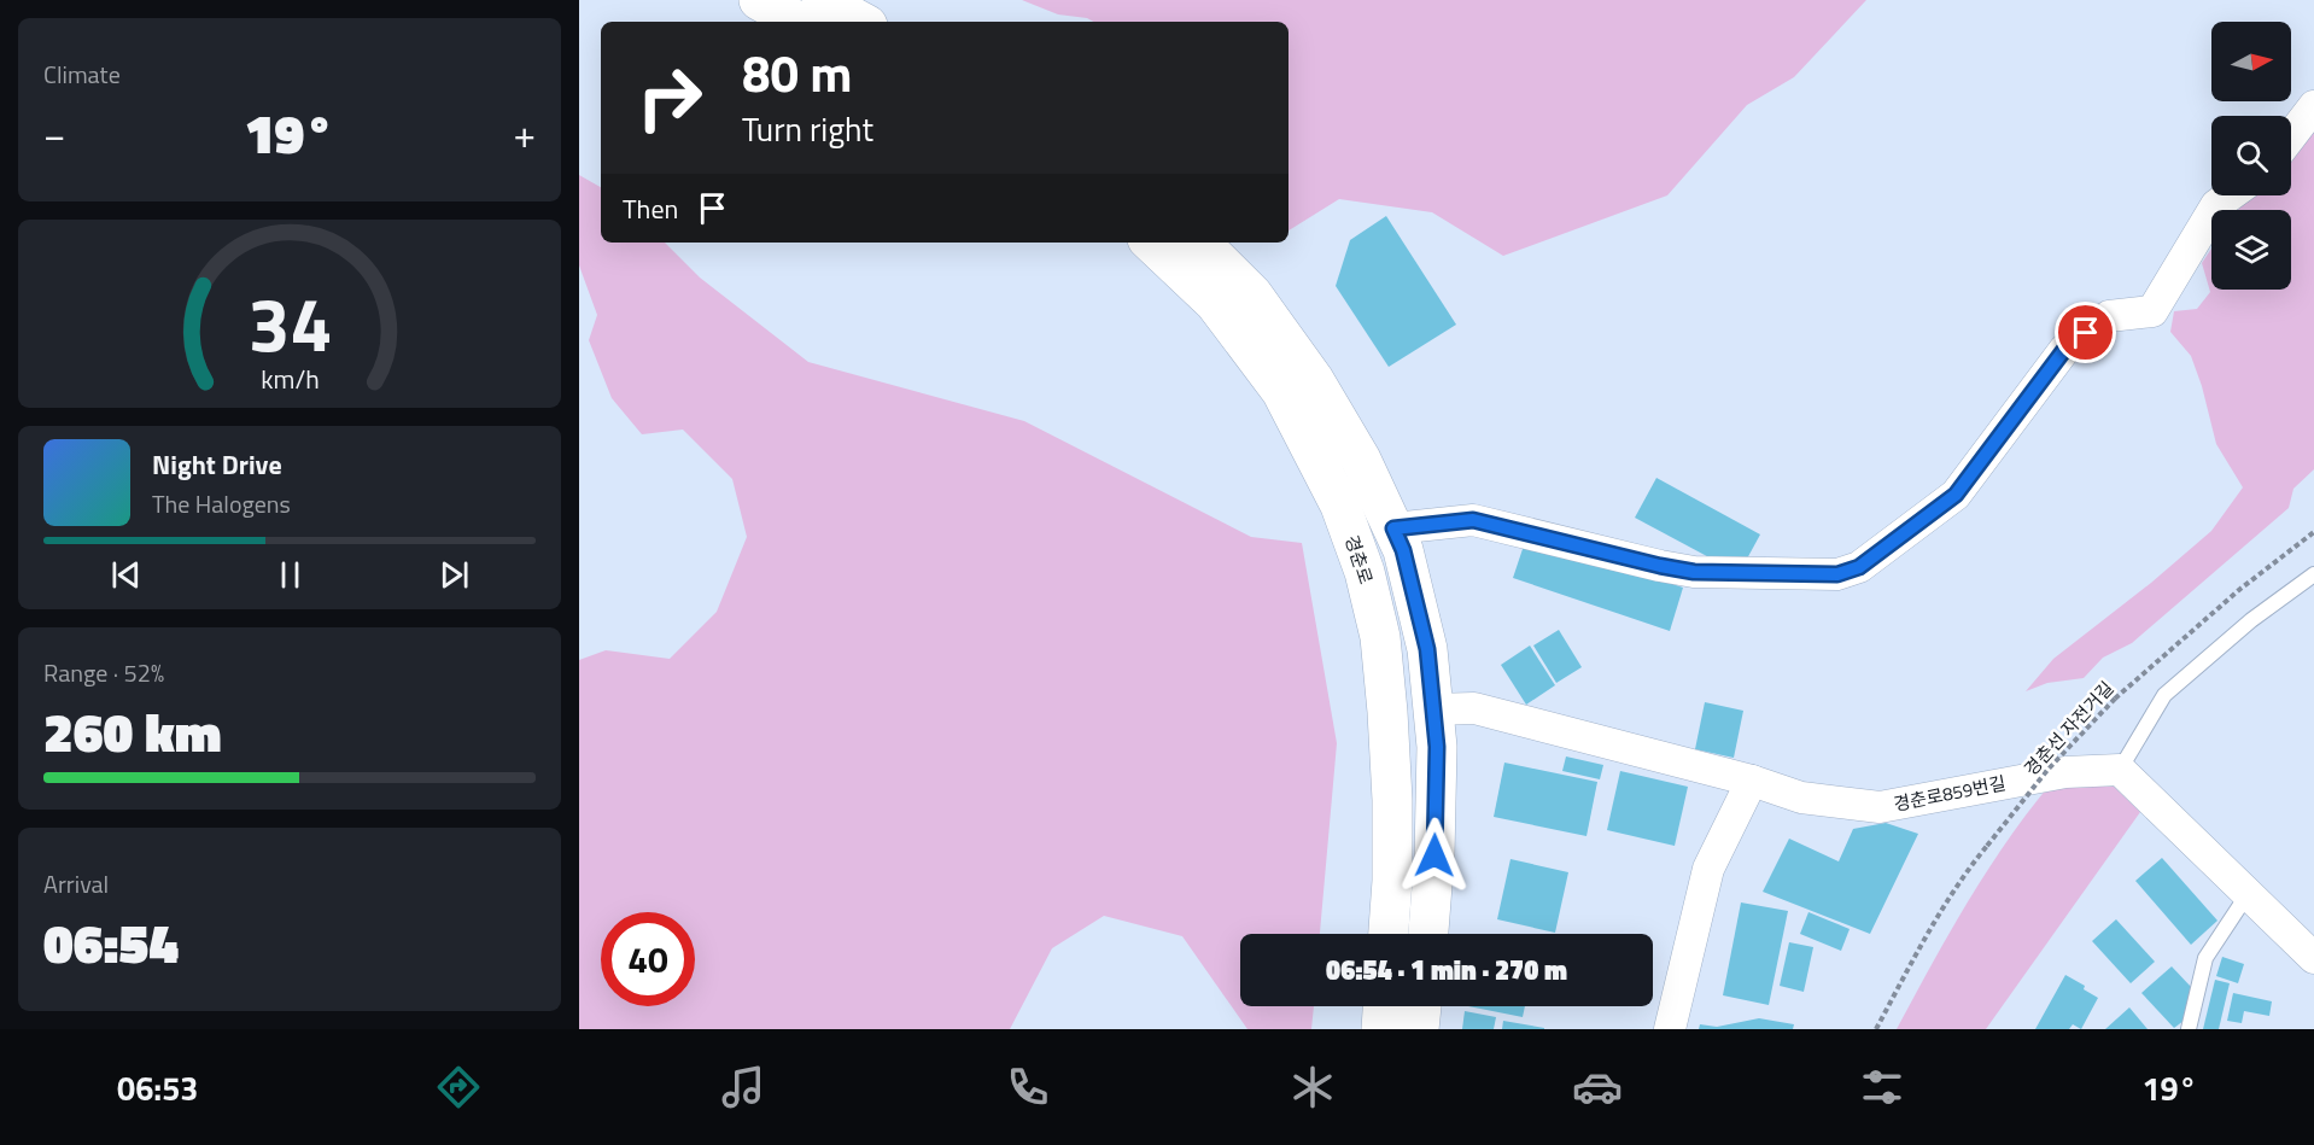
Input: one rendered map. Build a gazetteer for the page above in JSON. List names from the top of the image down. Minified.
{"streets":{"street":["경춘로","경춘로859번길"],"path":["경춘선 자전거길"]},"north":"right","page":{"tile":["Climate",["Range · 52%","260 km"],["Arrival","06:54"]],"turn":["80 m","Turn right"],"heat":["−","19°","+"],"then":"Then","song":["Night Drive","The Halogens"],"limit":"40","trip":"06:54 · 1 min · 270 m","tabs":["06:53","19°"],"gauge":["34","km/h"]}}
